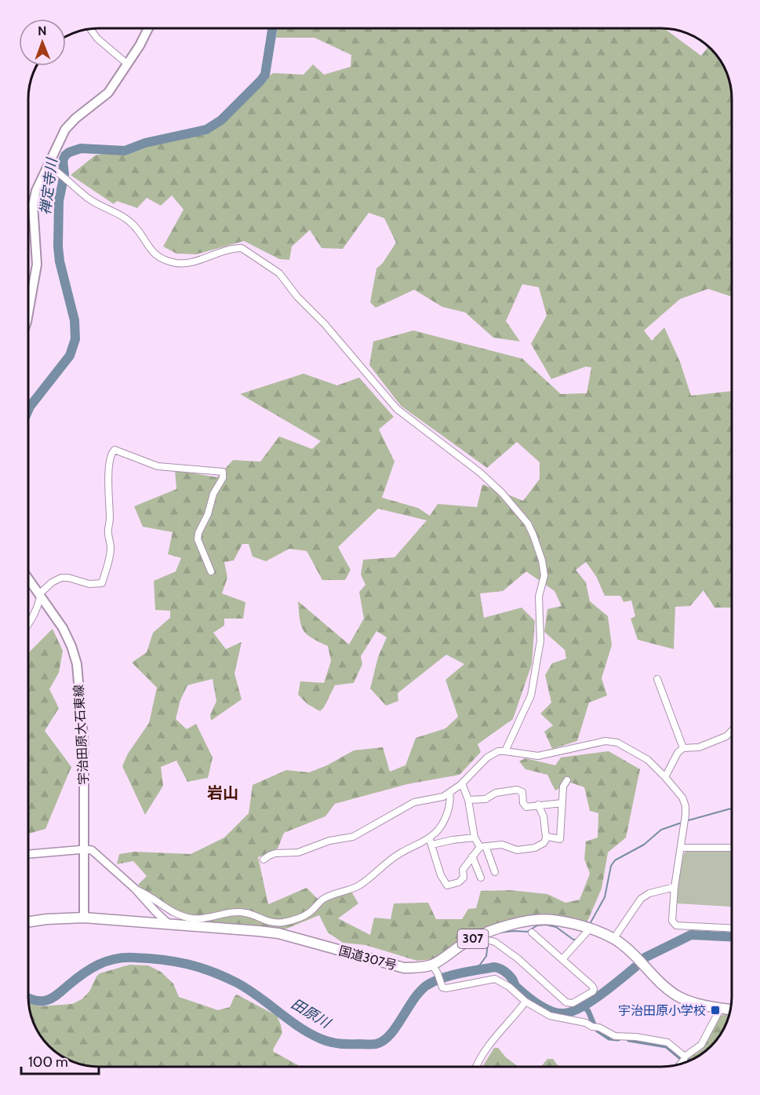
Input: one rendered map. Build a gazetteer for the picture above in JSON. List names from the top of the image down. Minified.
{"streets":{"highway":["307","国道307号"],"main road":["宇治田原大石東線"]},"crossings":[["宇治田原大石東線","国道307号"]],"districts":["岩山"],"water":["禅定寺川","田原川"],"places":{"transit":["宇治田原小学校"]},"scale_bar":"100 m","north":"top"}
